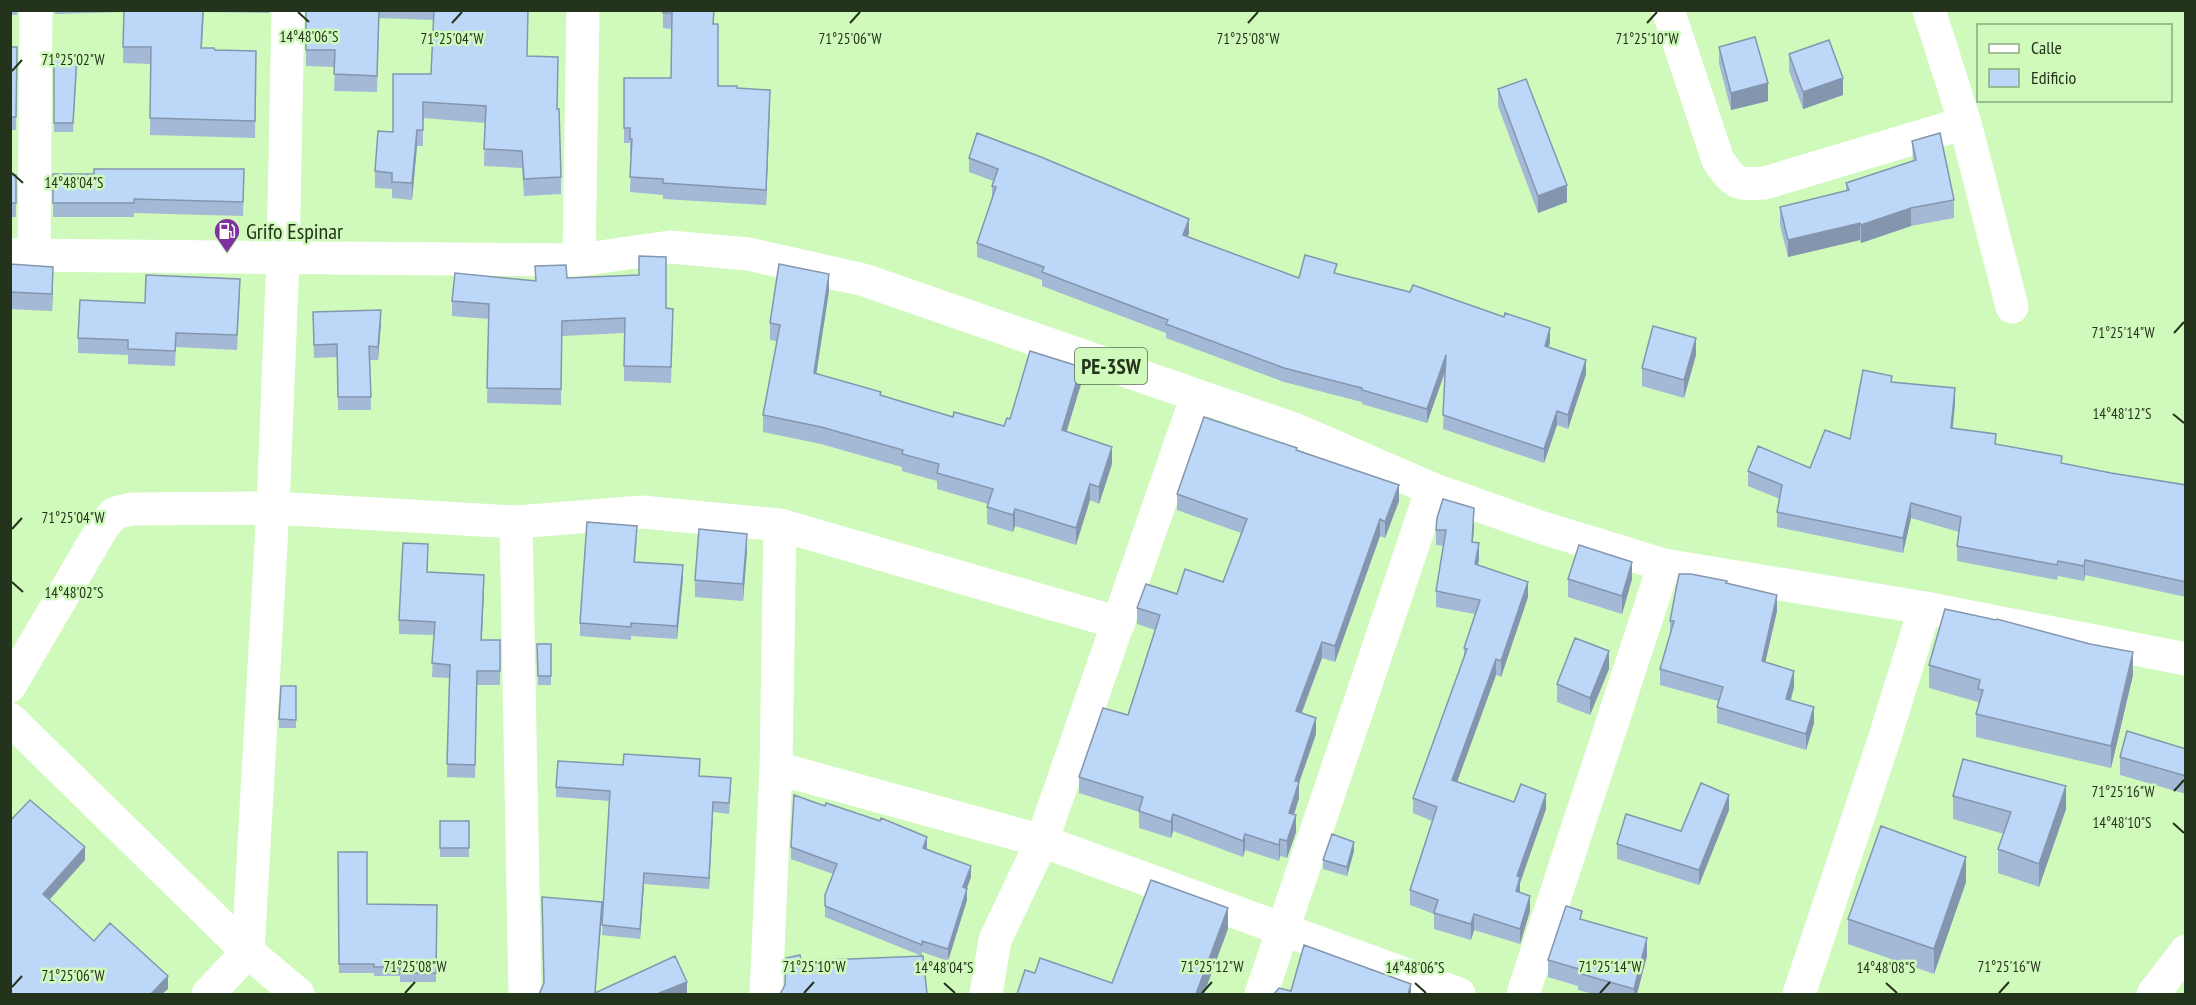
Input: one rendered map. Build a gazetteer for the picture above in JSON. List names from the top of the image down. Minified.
{"streets":{"street":["PE-3SW"]},"places":{"fuel station":["Grifo Espinar"]},"legend":["Calle","Edificio"],"coordinates":["14°48'06\"S","71°25'04\"W","71°25'06\"W","71°25'08\"W","71°25'10\"W","71°25'02\"W","14°48'04\"S","71°25'14\"W","14°48'12\"S","14°48'02\"S","71°25'16\"W","14°48'10\"S","71°25'12\"W","14°48'08\"S"]}
